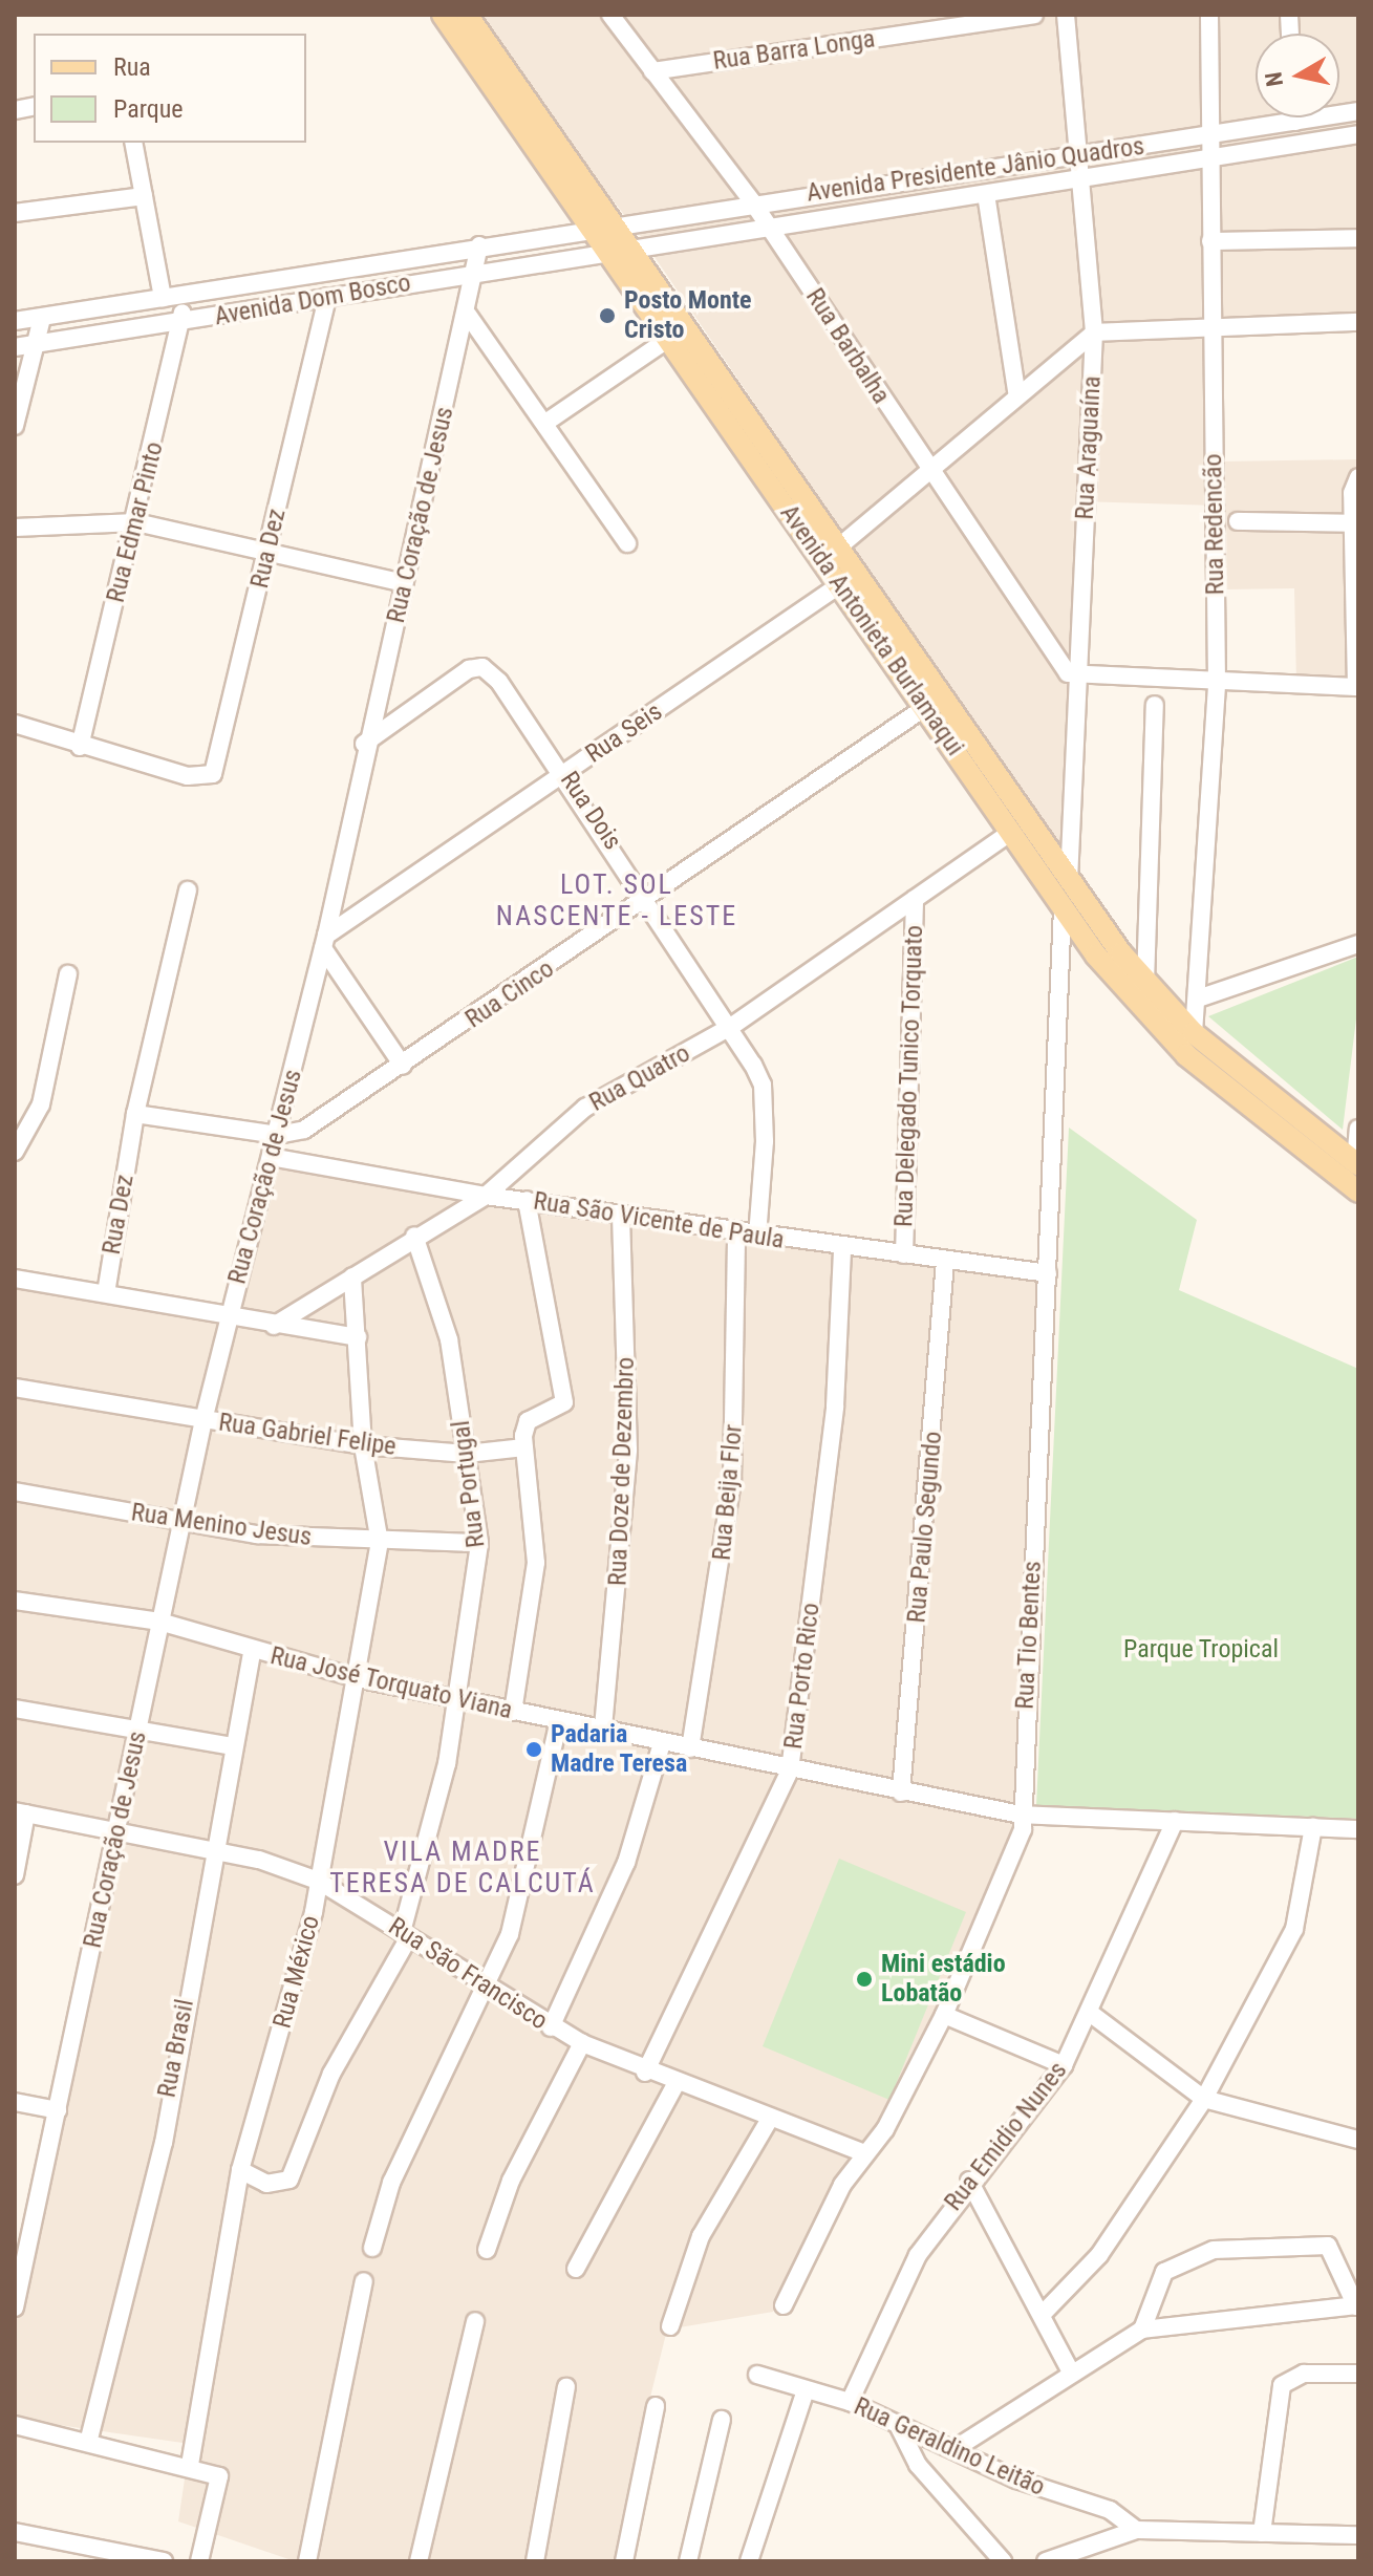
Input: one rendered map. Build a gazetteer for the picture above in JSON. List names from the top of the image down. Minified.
{"streets":{"main road":["Avenida Antonieta Burlamaqui"],"street":["Rua Barra Longa","Avenida Presidente Jânio Quadros","Avenida Dom Bosco","Rua Barbalha","Rua Araguaína","Rua Coração de Jesus","Rua Edmar Pinto","Rua Redencão","Rua Dez","Rua Seis","Rua Dois","Rua Cinco","Rua Delegado Tunico Torquato","Rua Quatro","Rua São Vicente de Paula","Rua Gabriel Felipe","Rua Doze de Dezembro","Rua Portugal","Rua Beija Flor","Rua Menino Jesus","Rua Paulo Segundo","Rua Tio Bentes","Rua Porto Rico","Rua José Torquato Viana","Rua México","Rua São Francisco","Rua Brasil","Rua Emidio Nunes","Rua Geraldino Leitão"]},"crossings":[["Rua Barra Longa","Rua Barbalha"],["Avenida Presidente Jânio Quadros","Avenida Dom Bosco"],["Avenida Presidente Jânio Quadros","Rua Barbalha"],["Avenida Presidente Jânio Quadros","Rua Araguaína"],["Avenida Presidente Jânio Quadros","Rua Redencão"],["Avenida Presidente Jânio Quadros","Avenida Antonieta Burlamaqui"],["Avenida Dom Bosco","Rua Coração de Jesus"],["Avenida Dom Bosco","Rua Edmar Pinto"],["Avenida Dom Bosco","Rua Dez"],["Avenida Dom Bosco","Avenida Antonieta Burlamaqui"],["Rua Barbalha","Rua Araguaína"],["Rua Araguaína","Avenida Antonieta Burlamaqui"],["Rua Coração de Jesus","Rua Seis"],["Rua Coração de Jesus","Rua Dois"],["Rua Coração de Jesus","Rua Cinco"],["Rua Coração de Jesus","Rua São Vicente de Paula"],["Rua Coração de Jesus","Rua Gabriel Felipe"],["Rua Coração de Jesus","Rua Menino Jesus"],["Rua Coração de Jesus","Rua José Torquato Viana"],["Rua Coração de Jesus","Rua São Francisco"],["Rua Edmar Pinto","Rua Dez"],["Rua Redencão","Avenida Antonieta Burlamaqui"],["Avenida Antonieta Burlamaqui","Rua Seis"],["Avenida Antonieta Burlamaqui","Rua Cinco"],["Avenida Antonieta Burlamaqui","Rua Quatro"],["Avenida Antonieta Burlamaqui","Rua Tio Bentes"],["Rua Seis","Rua Dois"],["Rua Dois","Rua Cinco"],["Rua Dois","Rua Quatro"],["Rua Dois","Rua São Vicente de Paula"],["Rua Delegado Tunico Torquato","Rua Quatro"],["Rua Delegado Tunico Torquato","Rua São Vicente de Paula"],["Rua Quatro","Rua São Vicente de Paula"],["Rua Quatro","Rua Portugal"],["Rua Quatro","Rua México"],["Rua São Vicente de Paula","Rua Doze de Dezembro"],["Rua São Vicente de Paula","Rua Beija Flor"],["Rua São Vicente de Paula","Rua Paulo Segundo"],["Rua São Vicente de Paula","Rua Tio Bentes"],["Rua São Vicente de Paula","Rua Porto Rico"],["Rua Gabriel Felipe","Rua Portugal"],["Rua Gabriel Felipe","Rua México"],["Rua Doze de Dezembro","Rua José Torquato Viana"],["Rua Portugal","Rua Menino Jesus"],["Rua Portugal","Rua José Torquato Viana"],["Rua Portugal","Rua México"],["Rua Portugal","Rua São Francisco"],["Rua Beija Flor","Rua José Torquato Viana"],["Rua Menino Jesus","Rua México"],["Rua Paulo Segundo","Rua José Torquato Viana"],["Rua Tio Bentes","Rua José Torquato Viana"],["Rua Tio Bentes","Rua São Francisco"],["Rua Porto Rico","Rua José Torquato Viana"],["Rua Porto Rico","Rua São Francisco"],["Rua José Torquato Viana","Rua México"],["Rua José Torquato Viana","Rua Brasil"],["Rua José Torquato Viana","Rua Emidio Nunes"],["Rua México","Rua São Francisco"],["Rua São Francisco","Rua Brasil"],["Rua Emidio Nunes","Rua Geraldino Leitão"]],"districts":["LOT. SOL NASCENTE - LESTE","VILA MADRE TERESA DE CALCUTÁ"],"parks":["Parque Tropical"],"places":["Posto Monte Cristo","Padaria Madre Teresa","Mini estádio Lobatão"],"legend":["Rua","Parque"],"north":"left"}
